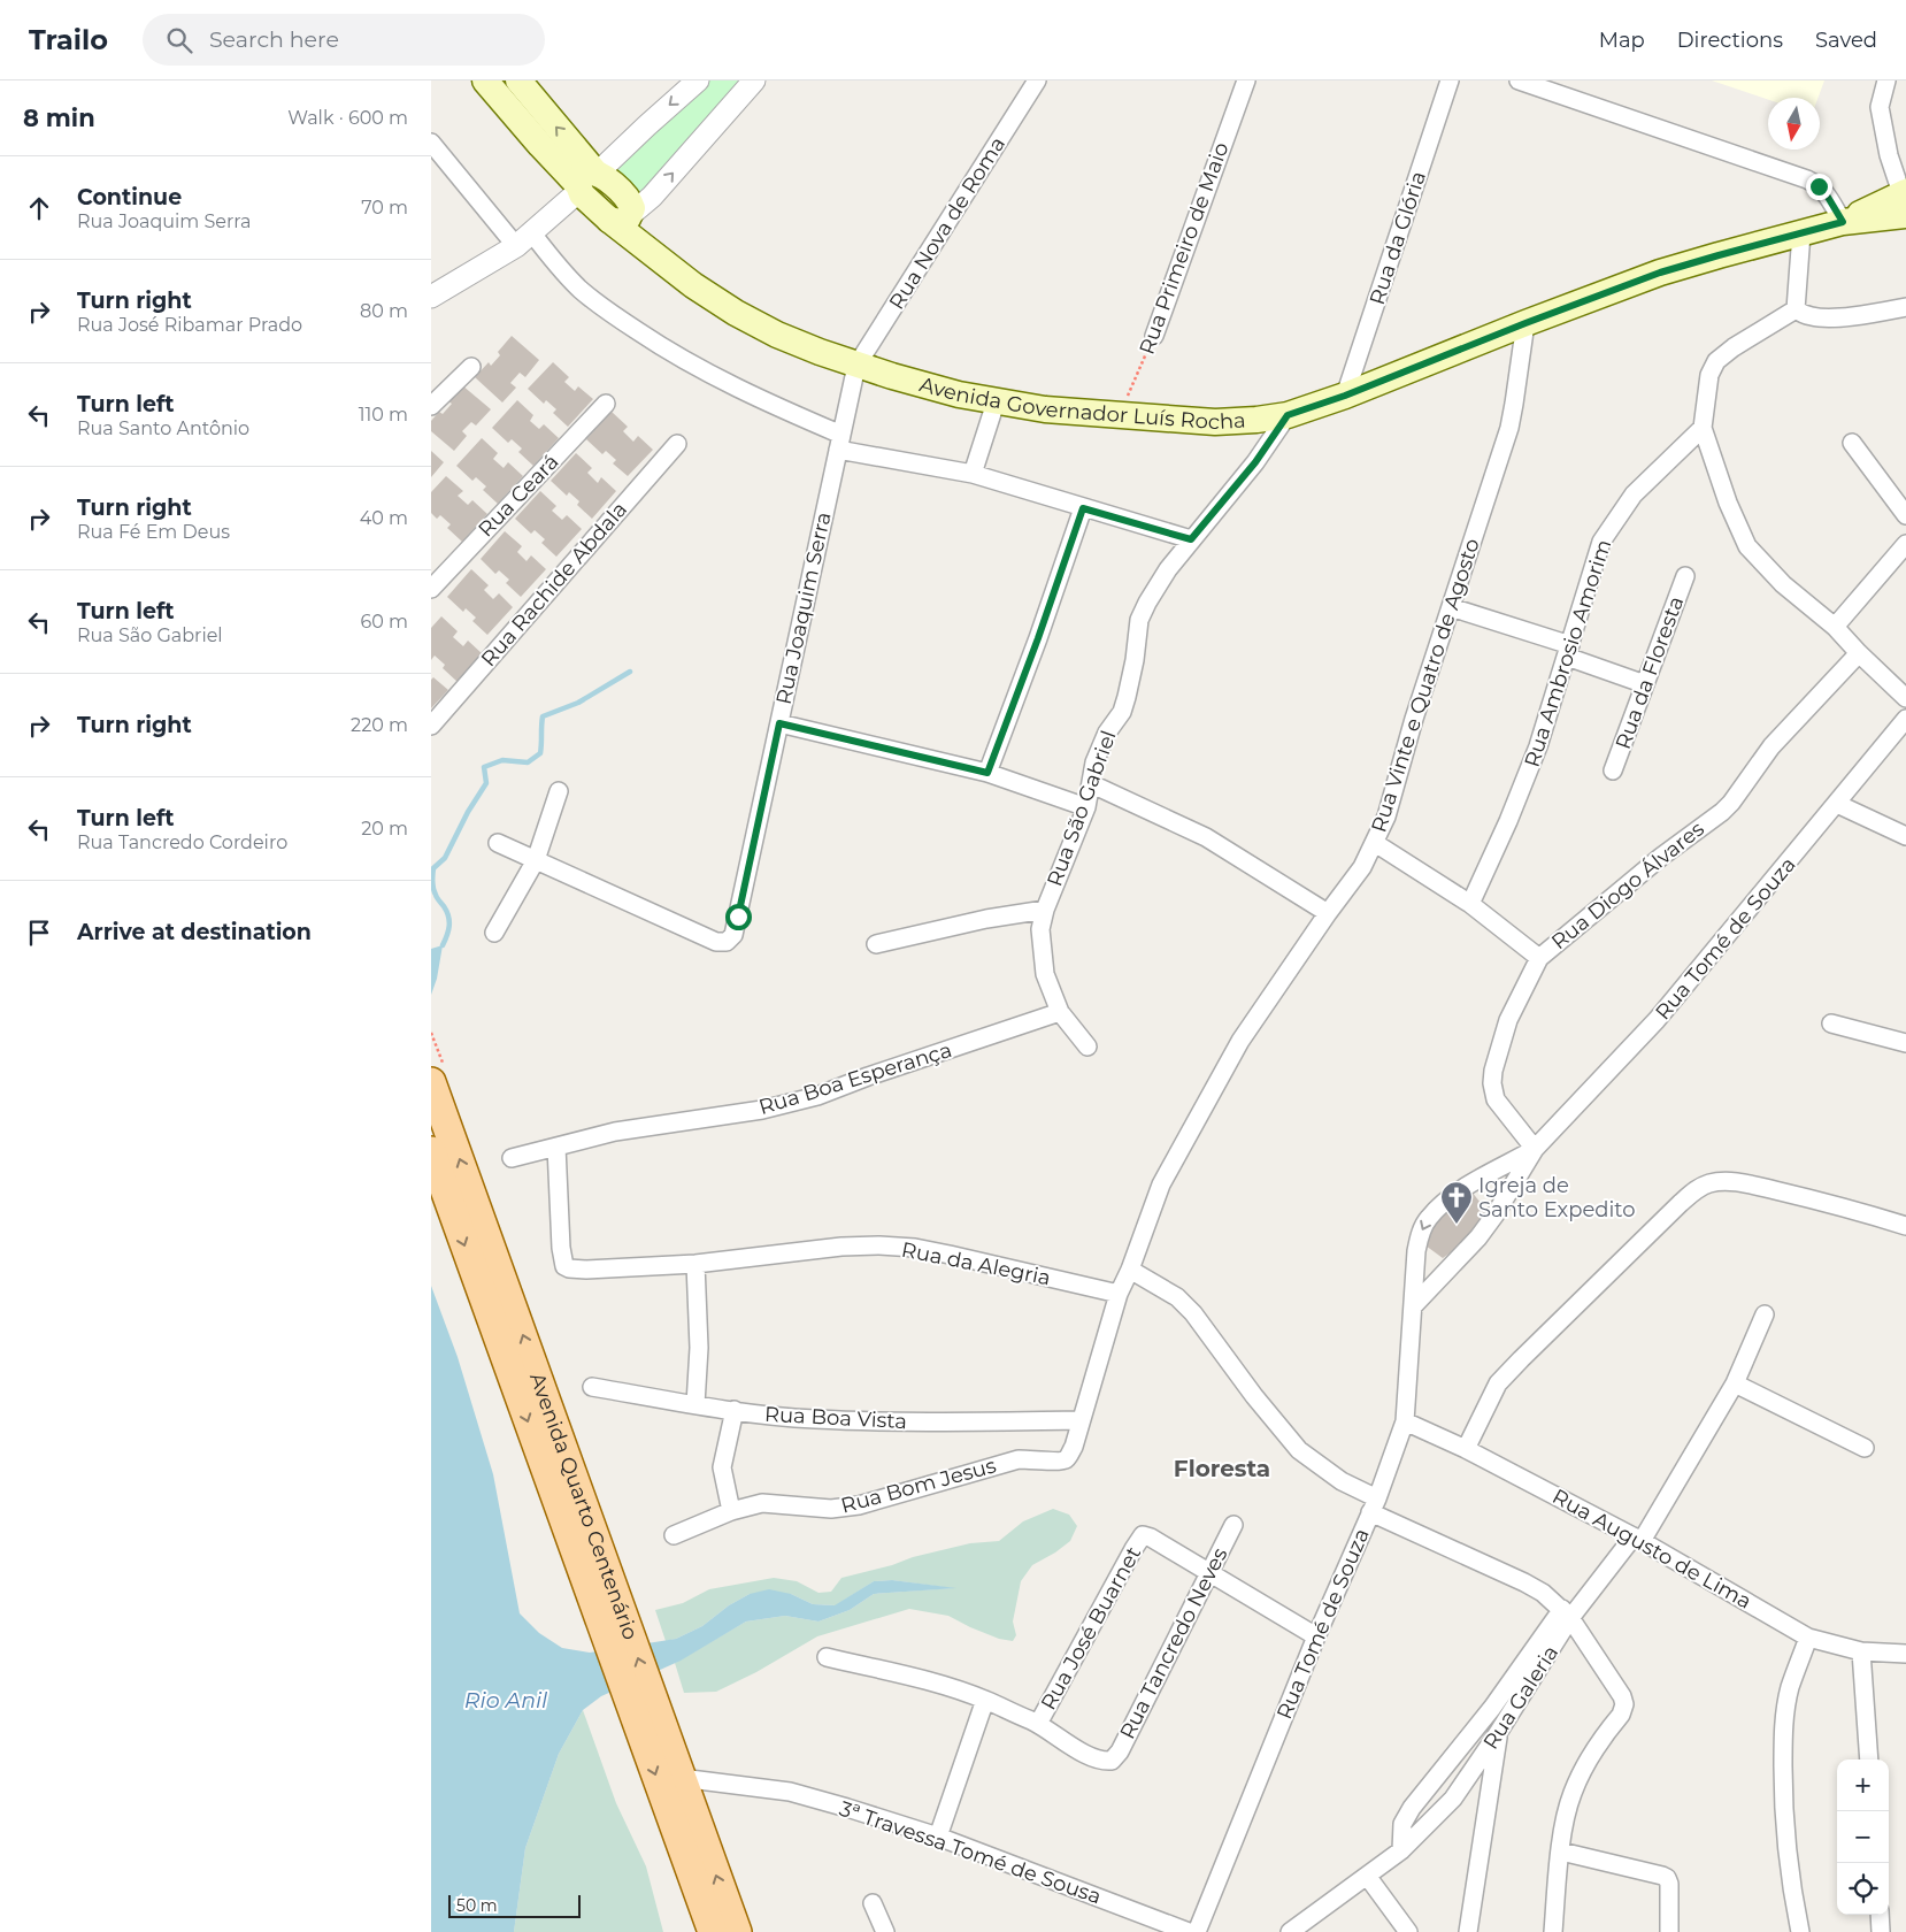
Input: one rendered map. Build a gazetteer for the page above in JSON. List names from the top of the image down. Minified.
{"streets":{"main road":["Avenida Governador Luís Rocha","Avenida Quarto Centenário"],"street":["Rua Nova de Roma","Rua da Glória","Rua Primeiro de Maio","Rua Ceará","Rua Rachide Abdala","Rua Joaquim Serra","Rua Ambrosio Amorim","Rua da Floresta","Rua Vinte e Quatro de Agosto","Rua São Gabriel","Rua Diogo Álvares","Rua Tomé de Souza","Rua Boa Esperança","Rua da Alegria","Rua Boa Vista","Rua Bom Jesus","Rua Augusto de Lima","Rua José Buarnet","Rua Tancredo Neves","Rua Galeria","3ª Travessa Tomé de Sousa"]},"crossings":[["Rua Nova de Roma","Avenida Governador Luís Rocha"],["Rua Nova de Roma","Rua Joaquim Serra"],["Rua da Glória","Avenida Governador Luís Rocha"],["Rua Primeiro de Maio","Avenida Governador Luís Rocha"],["Avenida Governador Luís Rocha","Rua Joaquim Serra"],["Avenida Governador Luís Rocha","Rua Vinte e Quatro de Agosto"],["Avenida Governador Luís Rocha","Rua São Gabriel"],["Rua Vinte e Quatro de Agosto","Rua da Alegria"],["Rua Vinte e Quatro de Agosto","Rua Boa Vista"],["Rua Vinte e Quatro de Agosto","Rua Bom Jesus"],["Rua São Gabriel","Rua Boa Esperança"],["Rua Diogo Álvares","Rua Tomé de Souza"],["Rua Tomé de Souza","Rua Augusto de Lima"],["Rua Boa Esperança","Rua da Alegria"],["Avenida Quarto Centenário","3ª Travessa Tomé de Sousa"],["Rua Augusto de Lima","Rua Galeria"],["Rua José Buarnet","Rua Tancredo Neves"]],"districts":["Floresta"],"water":["Rio Anil"],"places":{"church":["Igreja de Santo Expedito"]},"scale_bar":"50 m","north":"bottom","page":{"header":"Trailo","search":"Search here","nav":["Map","Directions","Saved"],"heading":["8 min","Walk · 600 m"],"list":[["Continue","Rua Joaquim Serra","70 m"],["Turn right","Rua José Ribamar Prado","80 m"],["Turn left","Rua Santo Antônio","110 m"],["Turn right","Rua Fé Em Deus","40 m"],["Turn left","Rua São Gabriel","60 m"],["Turn right","220 m"],["Turn left","Rua Tancredo Cordeiro","20 m"],"Arrive at destination"],"map_buttons":["+","−"],"scale":"50 m"}}
